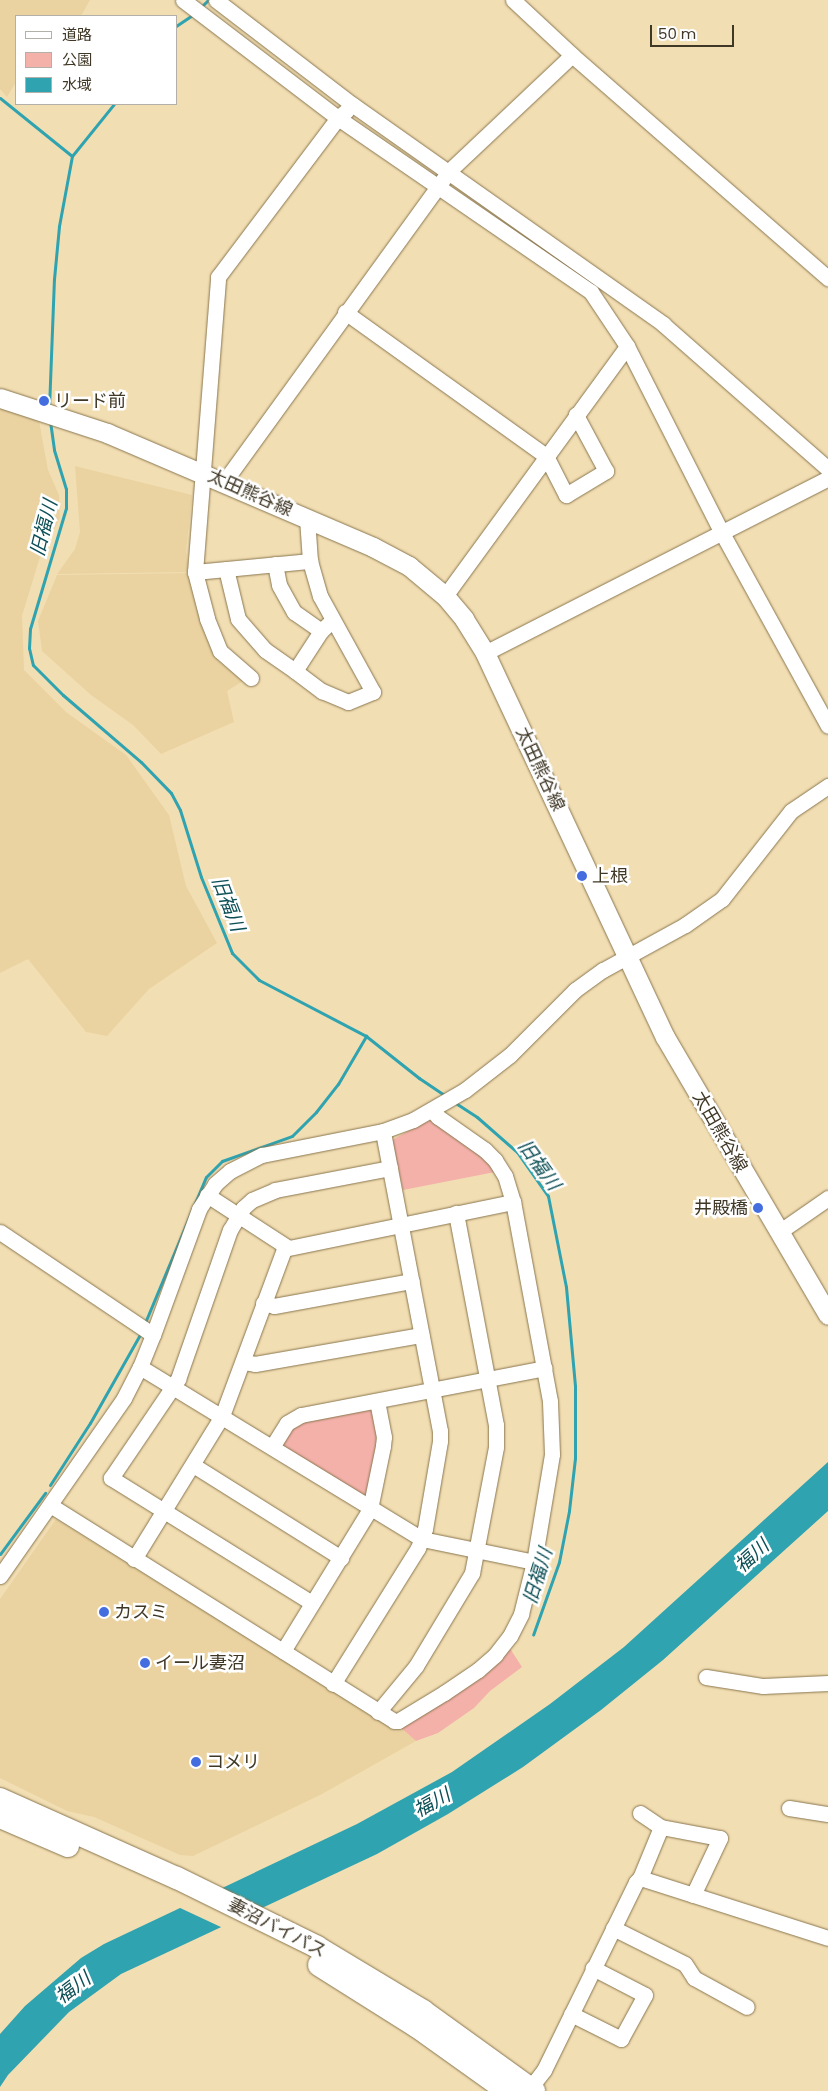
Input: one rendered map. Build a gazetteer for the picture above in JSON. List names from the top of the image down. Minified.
{"streets":{"highway":["妻沼バイパス"],"main road":["太田熊谷線"]},"water":["旧福川","福川"],"places":["リード前","上根","井殿橋","カスミ","イール妻沼","コメリ"],"legend":["道路","公園","水域"],"scale_bar":"50 m"}
